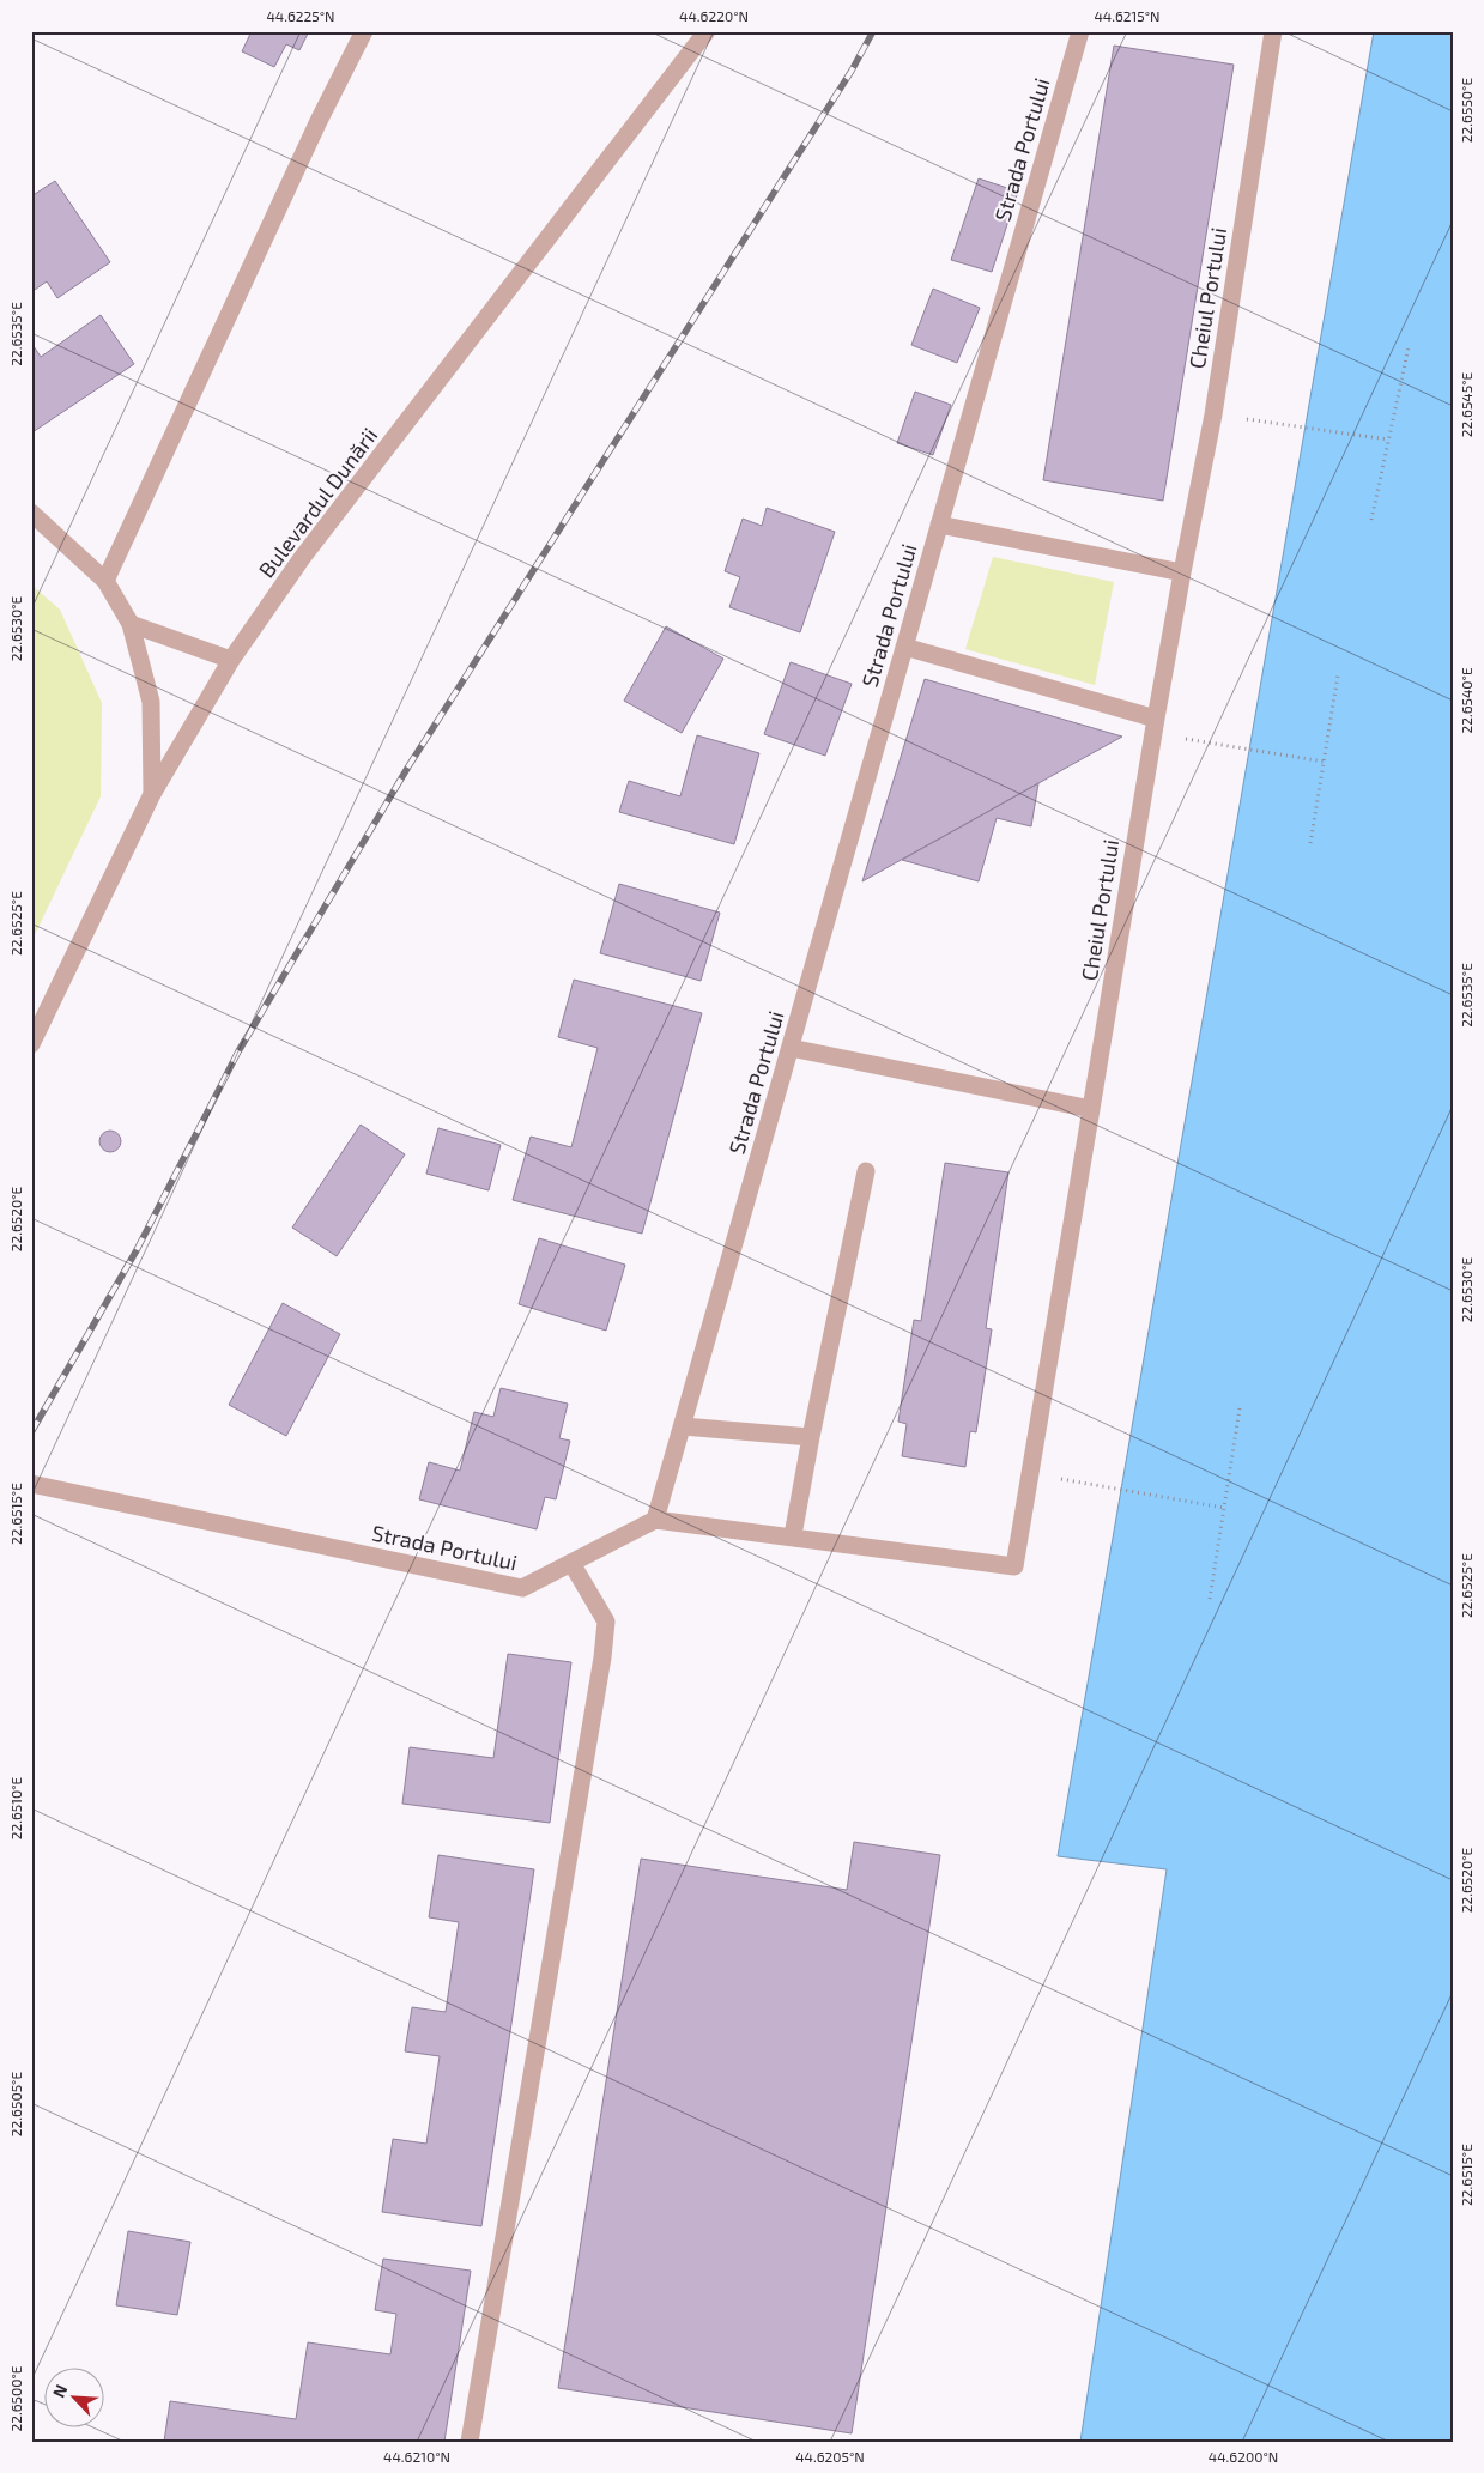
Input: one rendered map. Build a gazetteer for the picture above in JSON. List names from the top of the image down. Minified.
{"streets":{"street":["Strada Portului","Cheiul Portului","Bulevardul Dunării"]},"north":"top left","coordinates":["44.6225°N","44.6220°N","44.6215°N","22.6550°E","22.6535°E","22.6545°E","22.6530°E","22.6540°E","22.6525°E","22.6520°E","22.6515°E","22.6510°E","22.6505°E","22.6500°E","44.6210°N","44.6205°N","44.6200°N"]}
